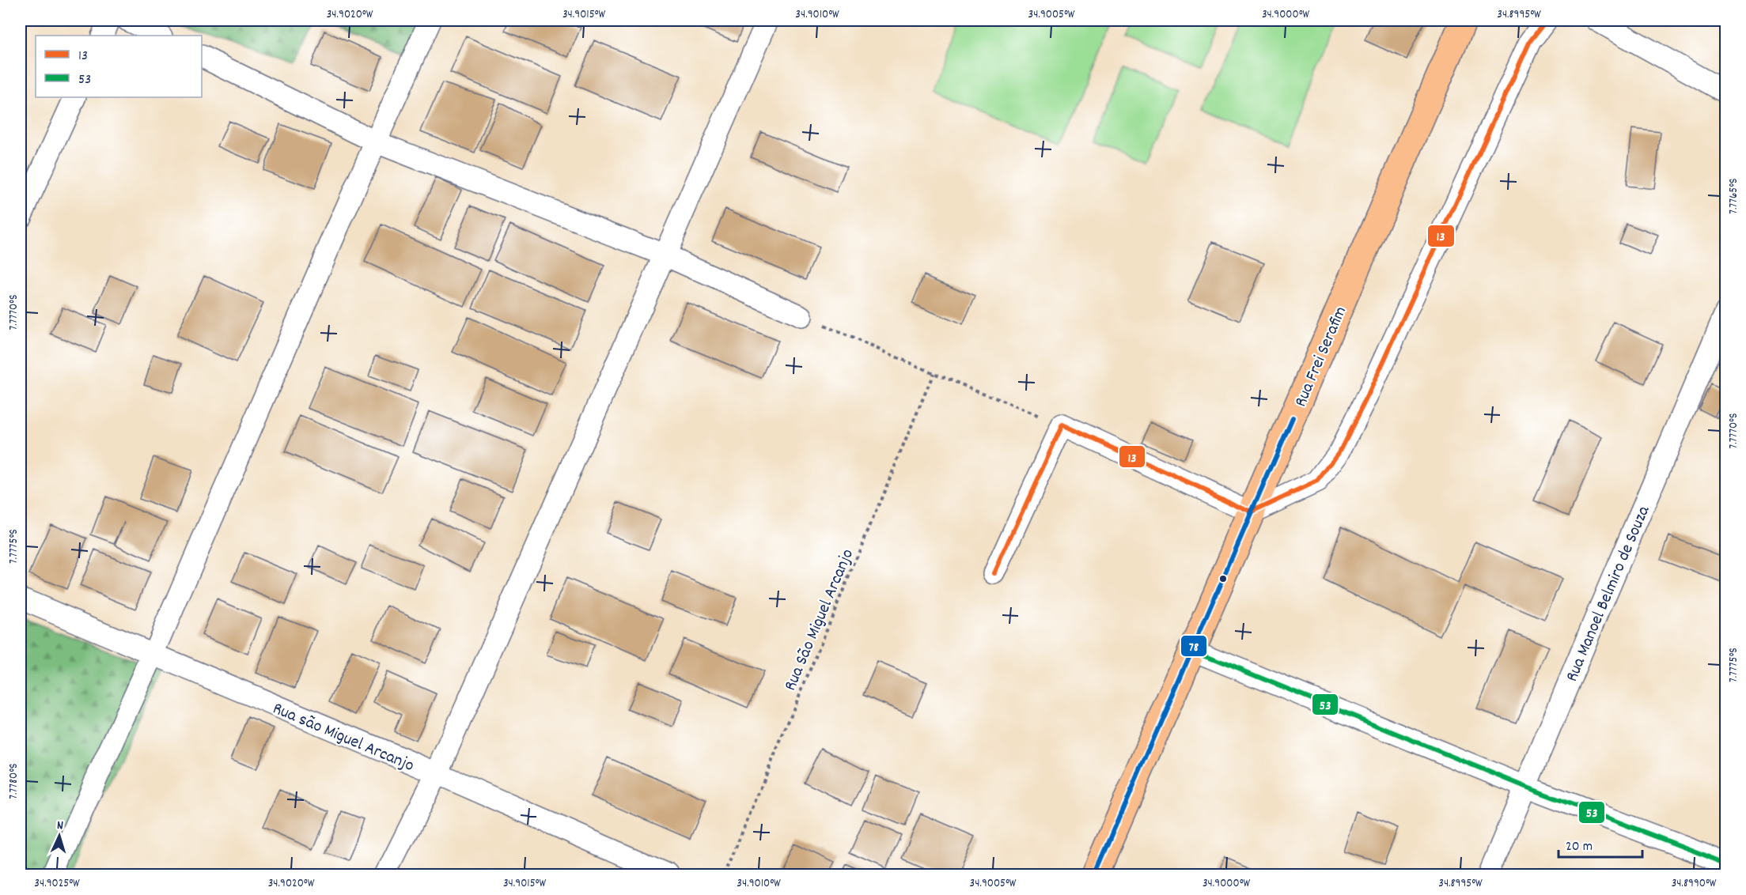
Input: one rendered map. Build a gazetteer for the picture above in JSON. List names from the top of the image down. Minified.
{"streets":{"main road":["Rua Frei Serafim"],"street":["Rua Manoel Belmiro de Souza","Rua são Miguel Arcanjo"],"path":["Rua São Miguel Arcanjo"]},"lines":["transit line 13","transit line 78","transit line 53"],"legend":["13","53"],"scale_bar":"20 m","north":"top","coordinates":["34.9020°W","34.9015°W","34.9010°W","34.9005°W","34.9000°W","34.8995°W","7.7765°S","7.7770°S","7.7775°S","7.7780°S","34.9025°W","34.8990°W"]}
